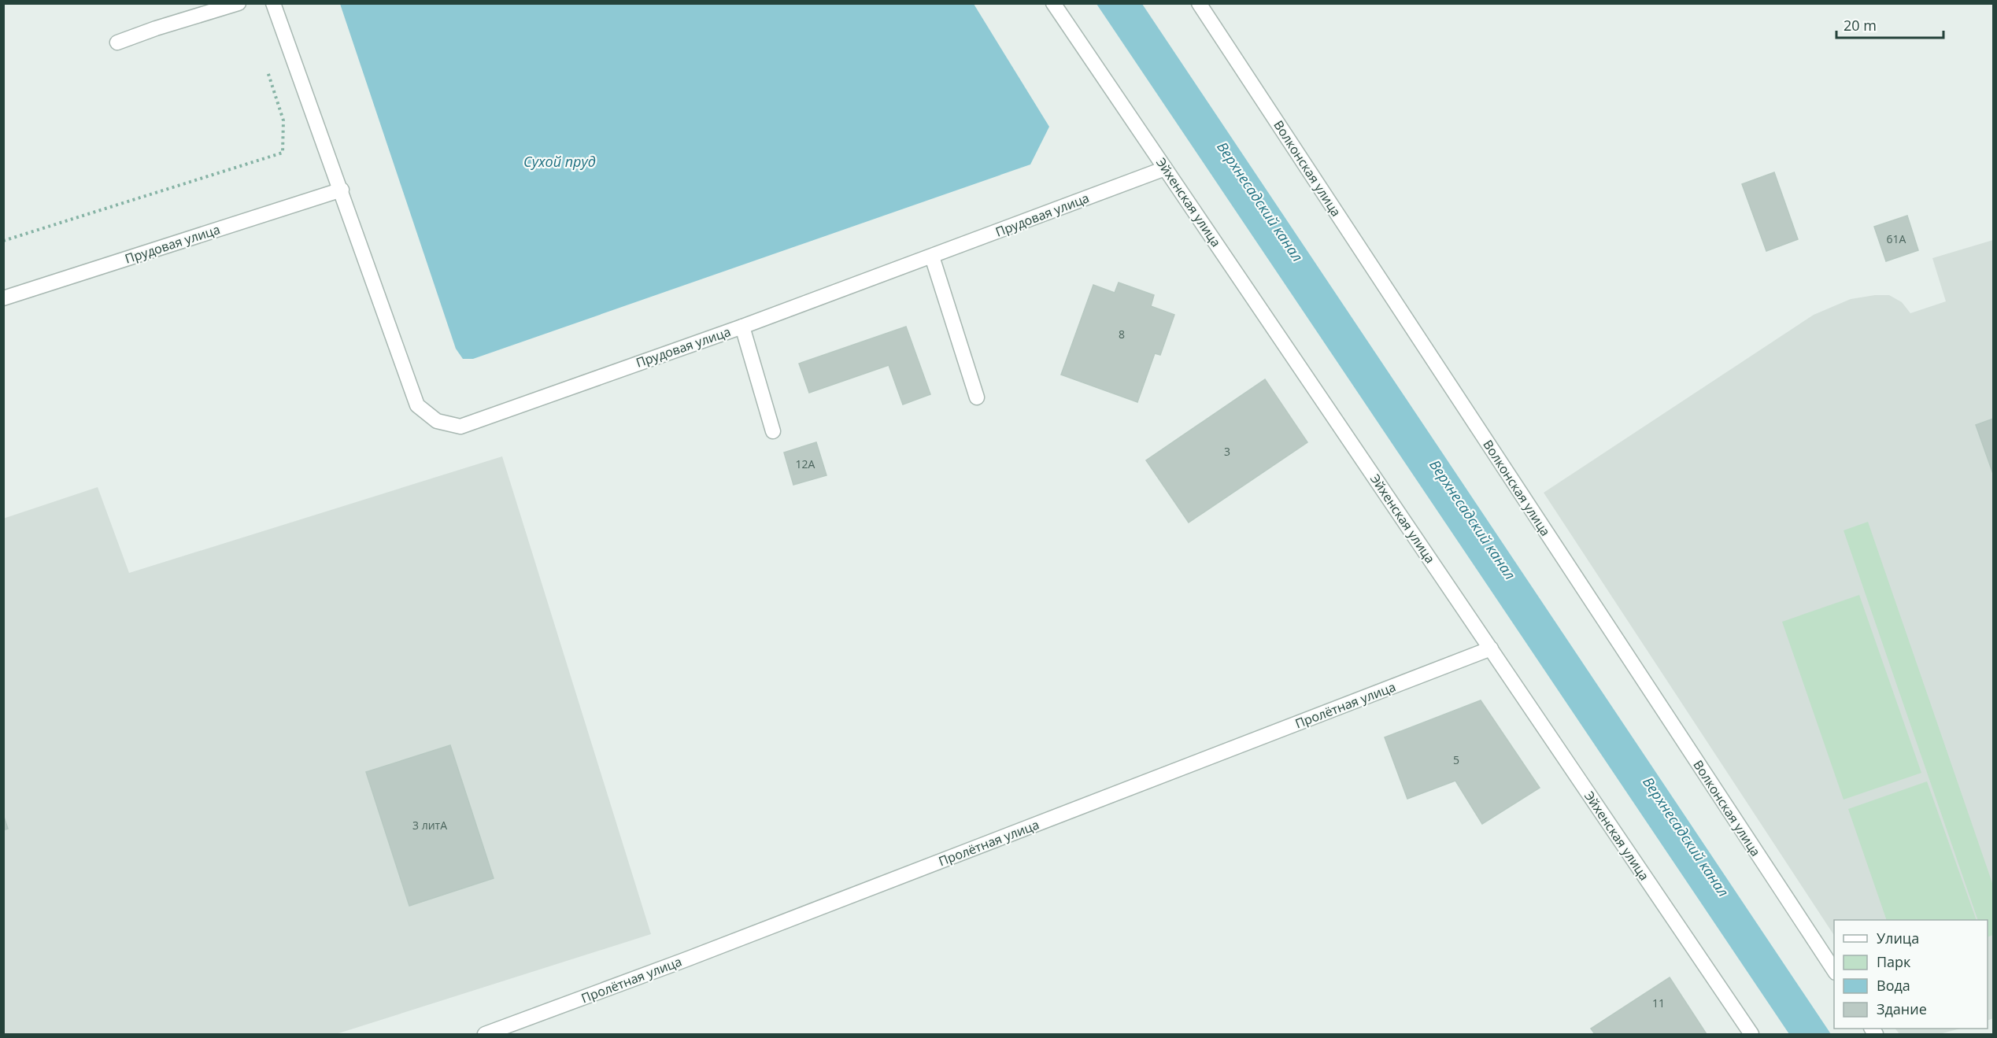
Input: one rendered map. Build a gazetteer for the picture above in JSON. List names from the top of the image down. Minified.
{"streets":{"street":["Волконская улица","Эйхенская улица","Прудовая улица","Пролётная улица"]},"crossings":[["Эйхенская улица","Прудовая улица"],["Эйхенская улица","Пролётная улица"]],"water":["Сухой пруд","Верхнесадский канал"],"house_numbers":["61А","8","3","12А","5","3 литА","11"],"legend":["Улица","Парк","Вода","Здание"],"scale_bar":"20 m"}
